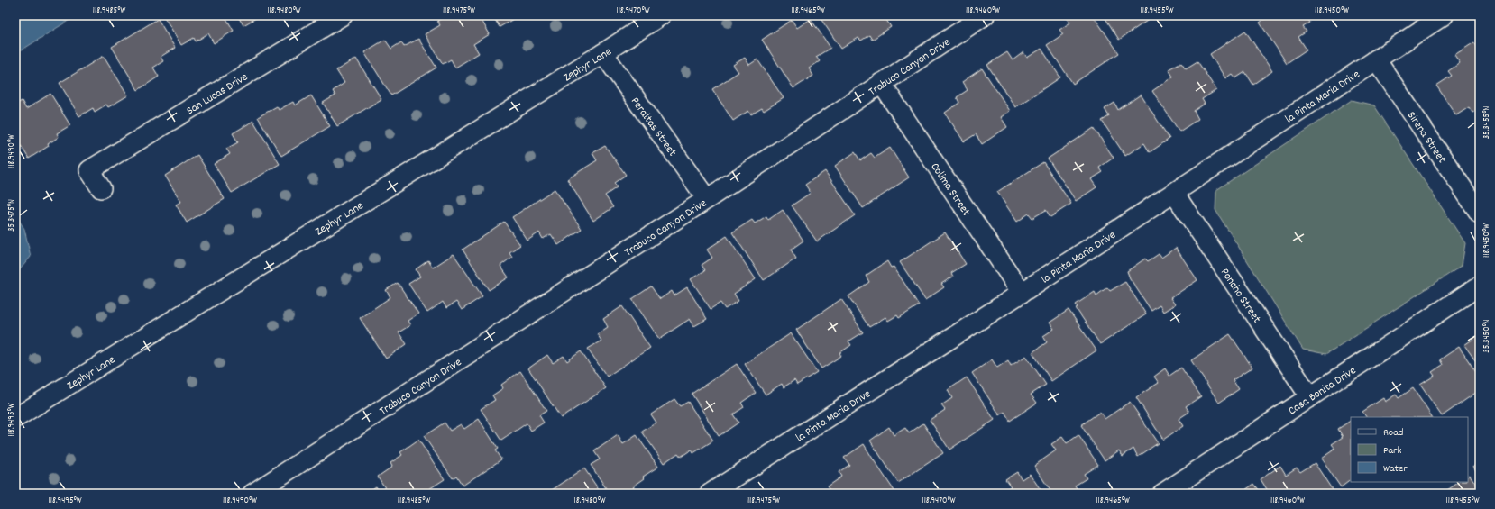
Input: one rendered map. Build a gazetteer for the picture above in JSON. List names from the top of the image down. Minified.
{"streets":{"street":["Zephyr Lane","Trabuco Canyon Drive","San Lucas Drive","la Pinta Maria Drive","Peraltas Street","Sirena Street","Colima Street","Poncho Street","Casa Bonita Drive"]},"crossings":[["Zephyr Lane","Peraltas Street"],["Trabuco Canyon Drive","Peraltas Street"],["Trabuco Canyon Drive","Colima Street"],["la Pinta Maria Drive","Sirena Street"],["la Pinta Maria Drive","Colima Street"],["la Pinta Maria Drive","Poncho Street"],["Poncho Street","Casa Bonita Drive"]],"legend":["Road","Park","Water"],"coordinates":["118.9485°W","118.9480°W","118.9475°W","118.9470°W","118.9465°W","118.9460°W","118.9455°W","118.9450°W","35.3455°N","118.9490°W","35.3475°N","35.3450°N","118.9495°W"]}
